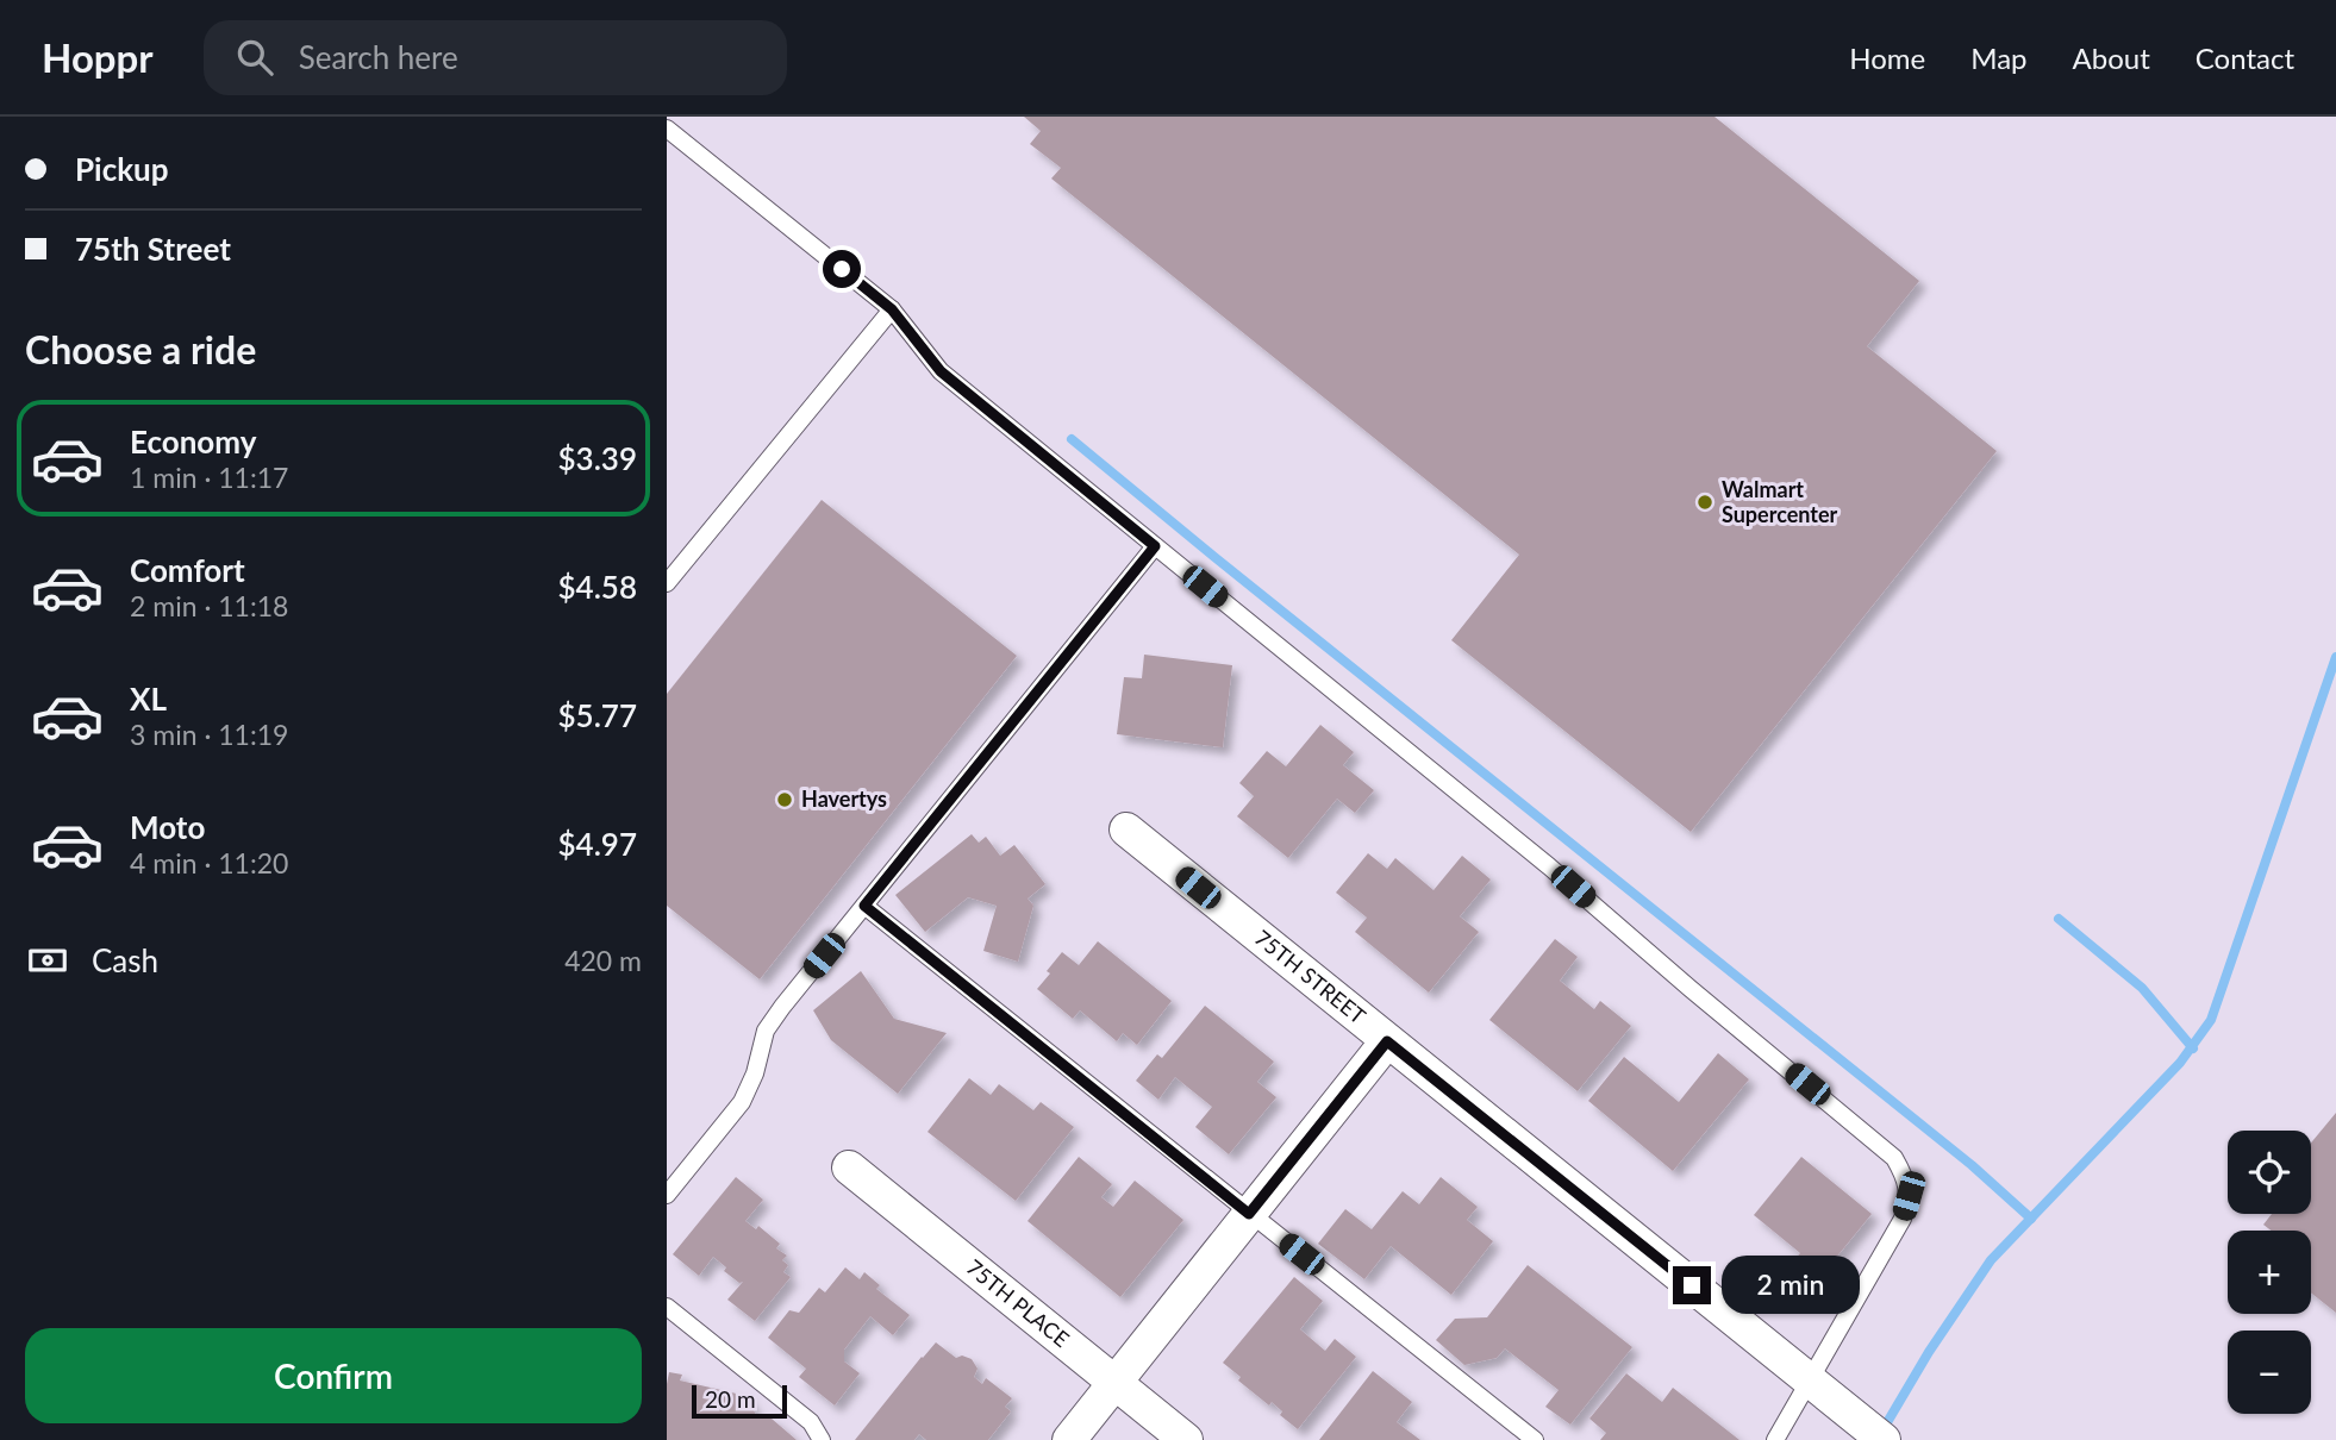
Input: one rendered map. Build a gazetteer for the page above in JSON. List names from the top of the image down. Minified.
{"streets":{"street":["75TH STREET","75TH PLACE"]},"places":["Walmart Supercenter","Havertys"],"scale_bar":"20 m","page":{"header":"Hoppr","search":"Search here","nav":["Home","Map","About","Contact"],"banner":["Pickup","75th Street"],"heading":"Choose a ride","list":[{"name":"Economy","note":"1 min · 11:17","value":"$3.39"},{"name":"Comfort","note":"2 min · 11:18","value":"$4.58"},{"name":"XL","note":"3 min · 11:19","value":"$5.77"},{"name":"Moto","note":"4 min · 11:20","value":"$4.97"}],"pay":["Cash","420 m"],"map_buttons":["+","−"],"bubble":"2 min","buttons":"Confirm","scale":"20 m"}}
